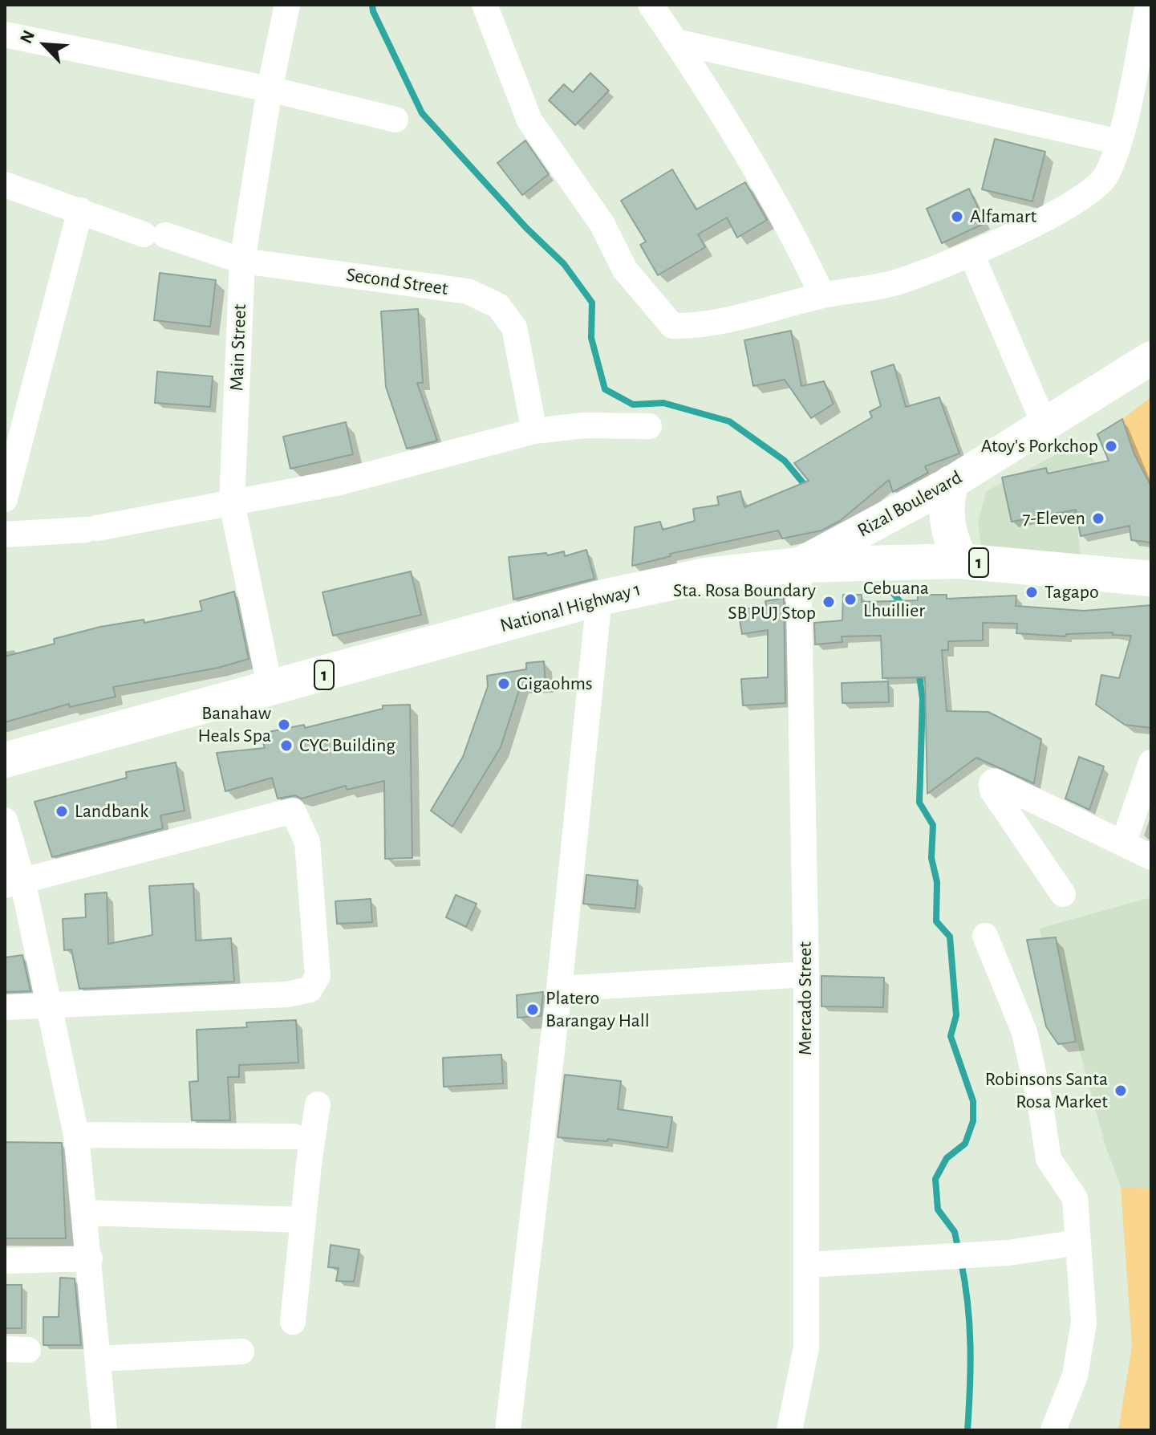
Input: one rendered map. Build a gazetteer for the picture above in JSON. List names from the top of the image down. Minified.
{"streets":{"highway":["1","National Highway 1"],"main road":["Rizal Boulevard"],"street":["Second Street","Main Street","Mercado Street"]},"crossings":[["Second Street","Main Street"],["Main Street","National Highway 1"],["Rizal Boulevard","National Highway 1"],["Rizal Boulevard","Mercado Street"],["National Highway 1","Mercado Street"]],"places":["Alfamart","Atoy's Porkchop","7-Eleven","Tagapo","Cebuana Lhuillier","Sta. Rosa Boundary SB PUJ Stop","Gigaohms","Banahaw Heals Spa","CYC Building","Landbank","Platero Barangay Hall","Robinsons Santa Rosa Market"],"north":"top left"}
